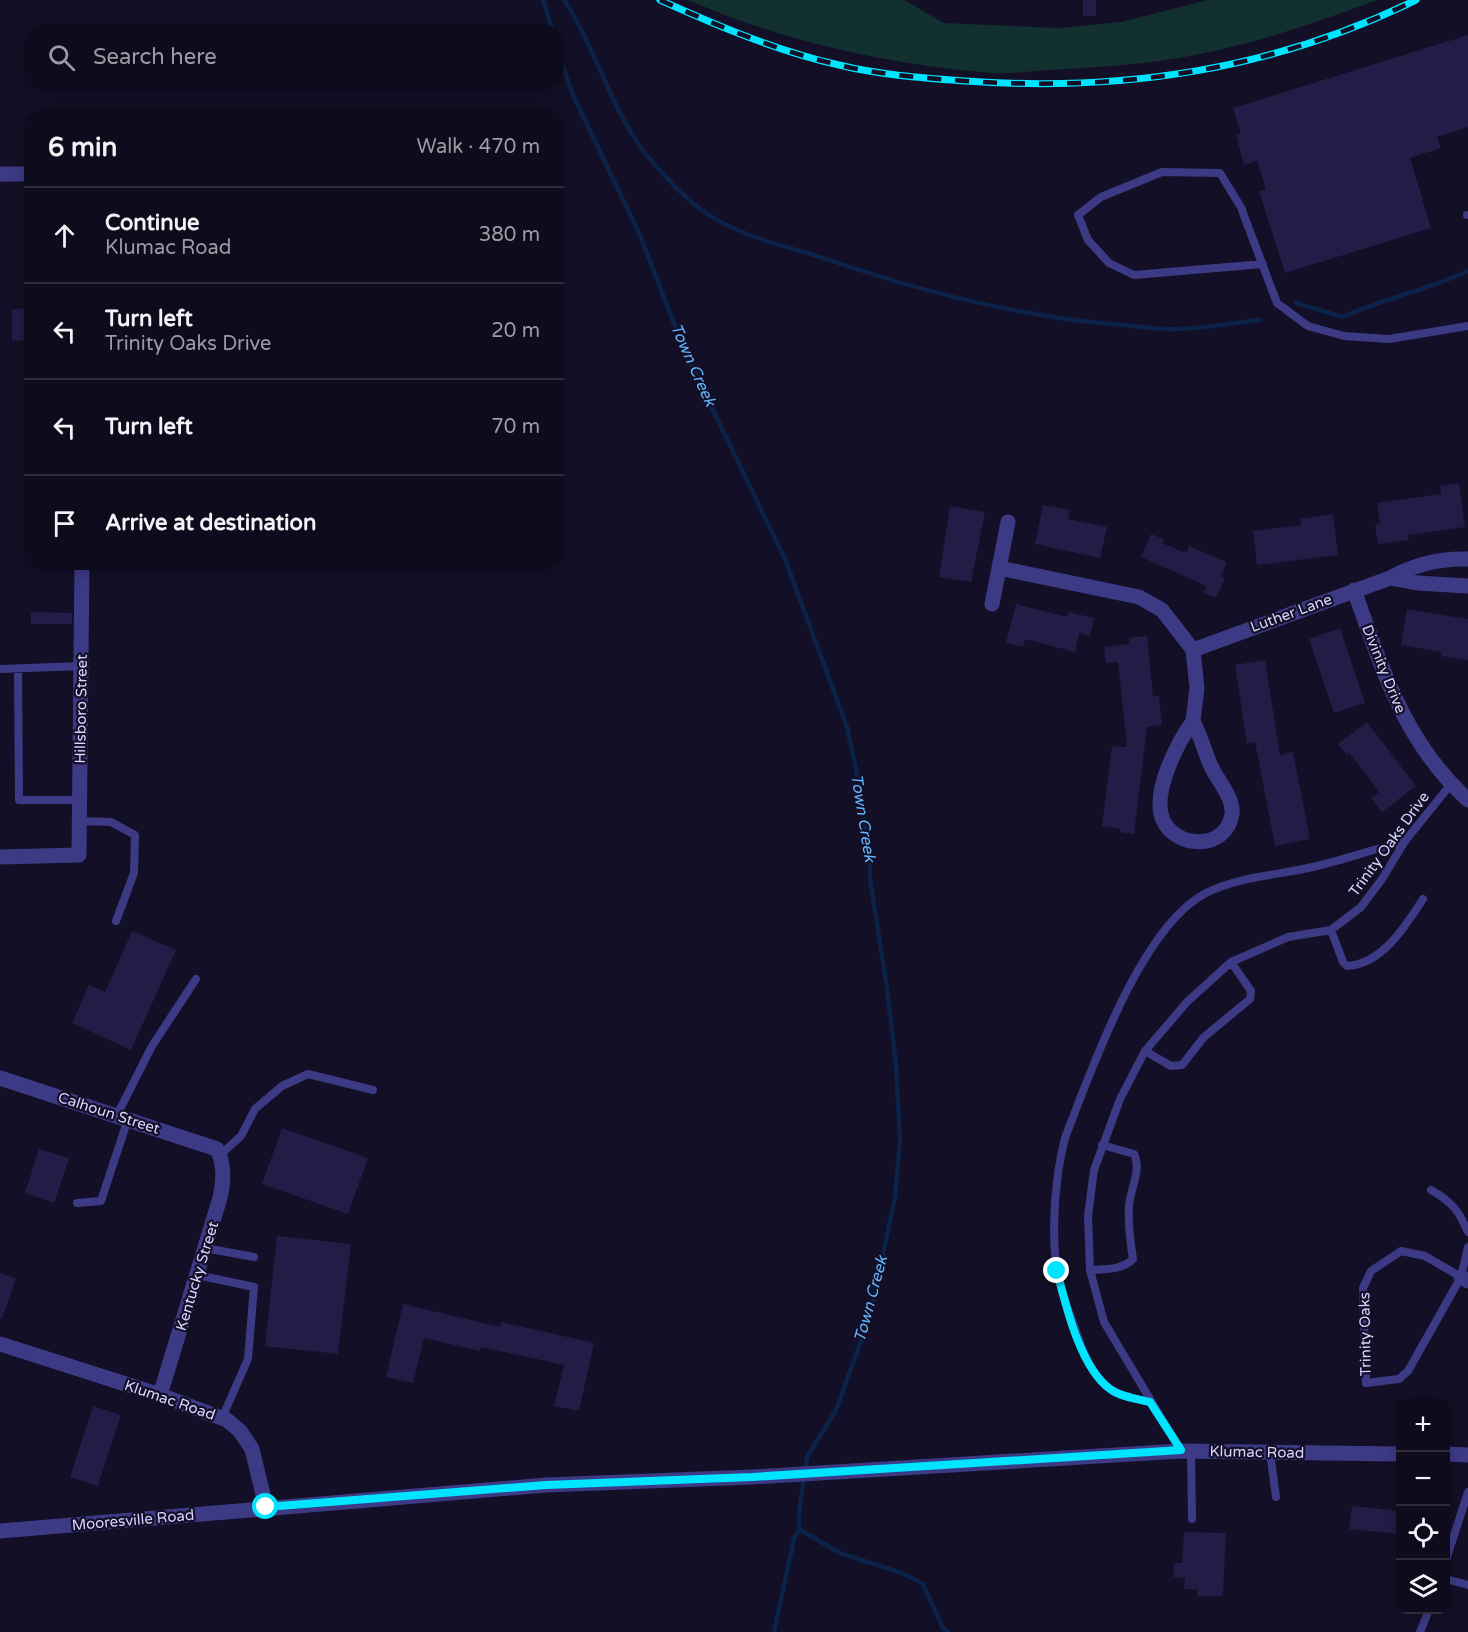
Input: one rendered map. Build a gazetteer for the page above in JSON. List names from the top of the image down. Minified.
{"streets":{"street":["Luther Lane","Divinity Drive","Hillsboro Street","Calhoun Street","Kentucky Street","Klumac Road","Mooresville Road"],"lane":["Trinity Oaks Drive","Trinity Oaks"]},"crossings":[["Luther Lane","Divinity Drive"],["Divinity Drive","Trinity Oaks Drive"],["Trinity Oaks Drive","Klumac Road"],["Calhoun Street","Kentucky Street"],["Kentucky Street","Klumac Road"],["Klumac Road","Mooresville Road"]],"water":["Town Creek"],"page":{"search":"Search here","heading":["6 min","Walk · 470 m"],"list":[["Continue","Klumac Road","380 m"],["Turn left","Trinity Oaks Drive","20 m"],["Turn left","70 m"],"Arrive at destination"],"map_buttons":["+","−"]}}
